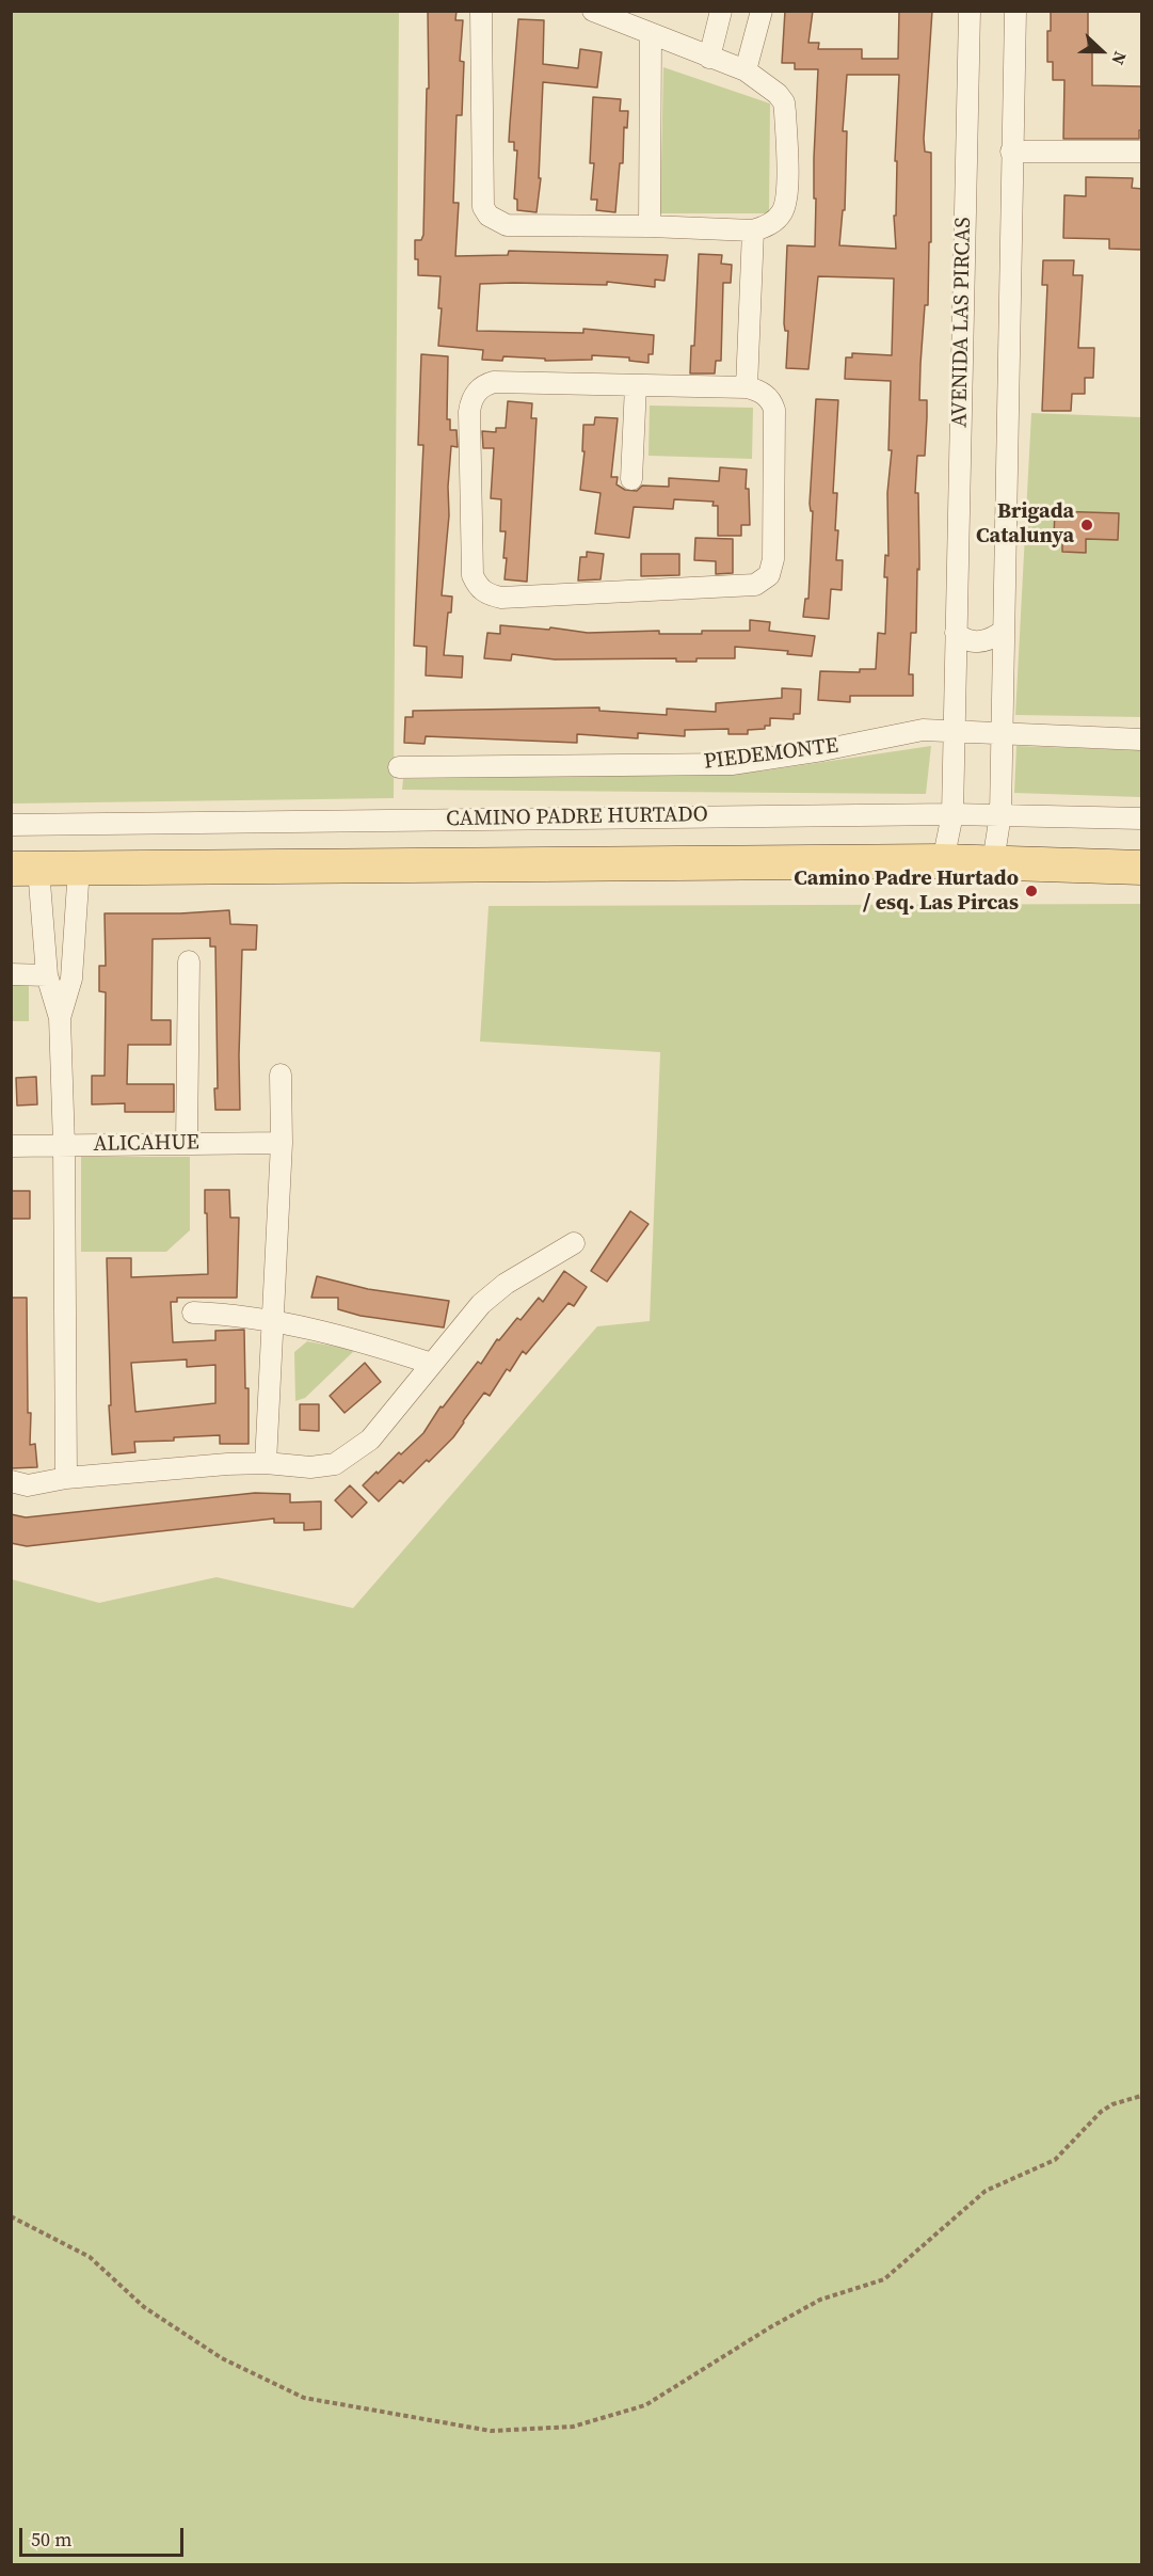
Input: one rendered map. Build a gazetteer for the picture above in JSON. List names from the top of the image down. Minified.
{"streets":{"street":["AVENIDA LAS PIRCAS","PIEDEMONTE","CAMINO PADRE HURTADO","ALICAHUE"]},"crossings":[["AVENIDA LAS PIRCAS","PIEDEMONTE"],["AVENIDA LAS PIRCAS","CAMINO PADRE HURTADO"]],"places":["Brigada Catalunya","Camino Padre Hurtado / esq. Las Pircas"],"scale_bar":"50 m","north":"right"}
